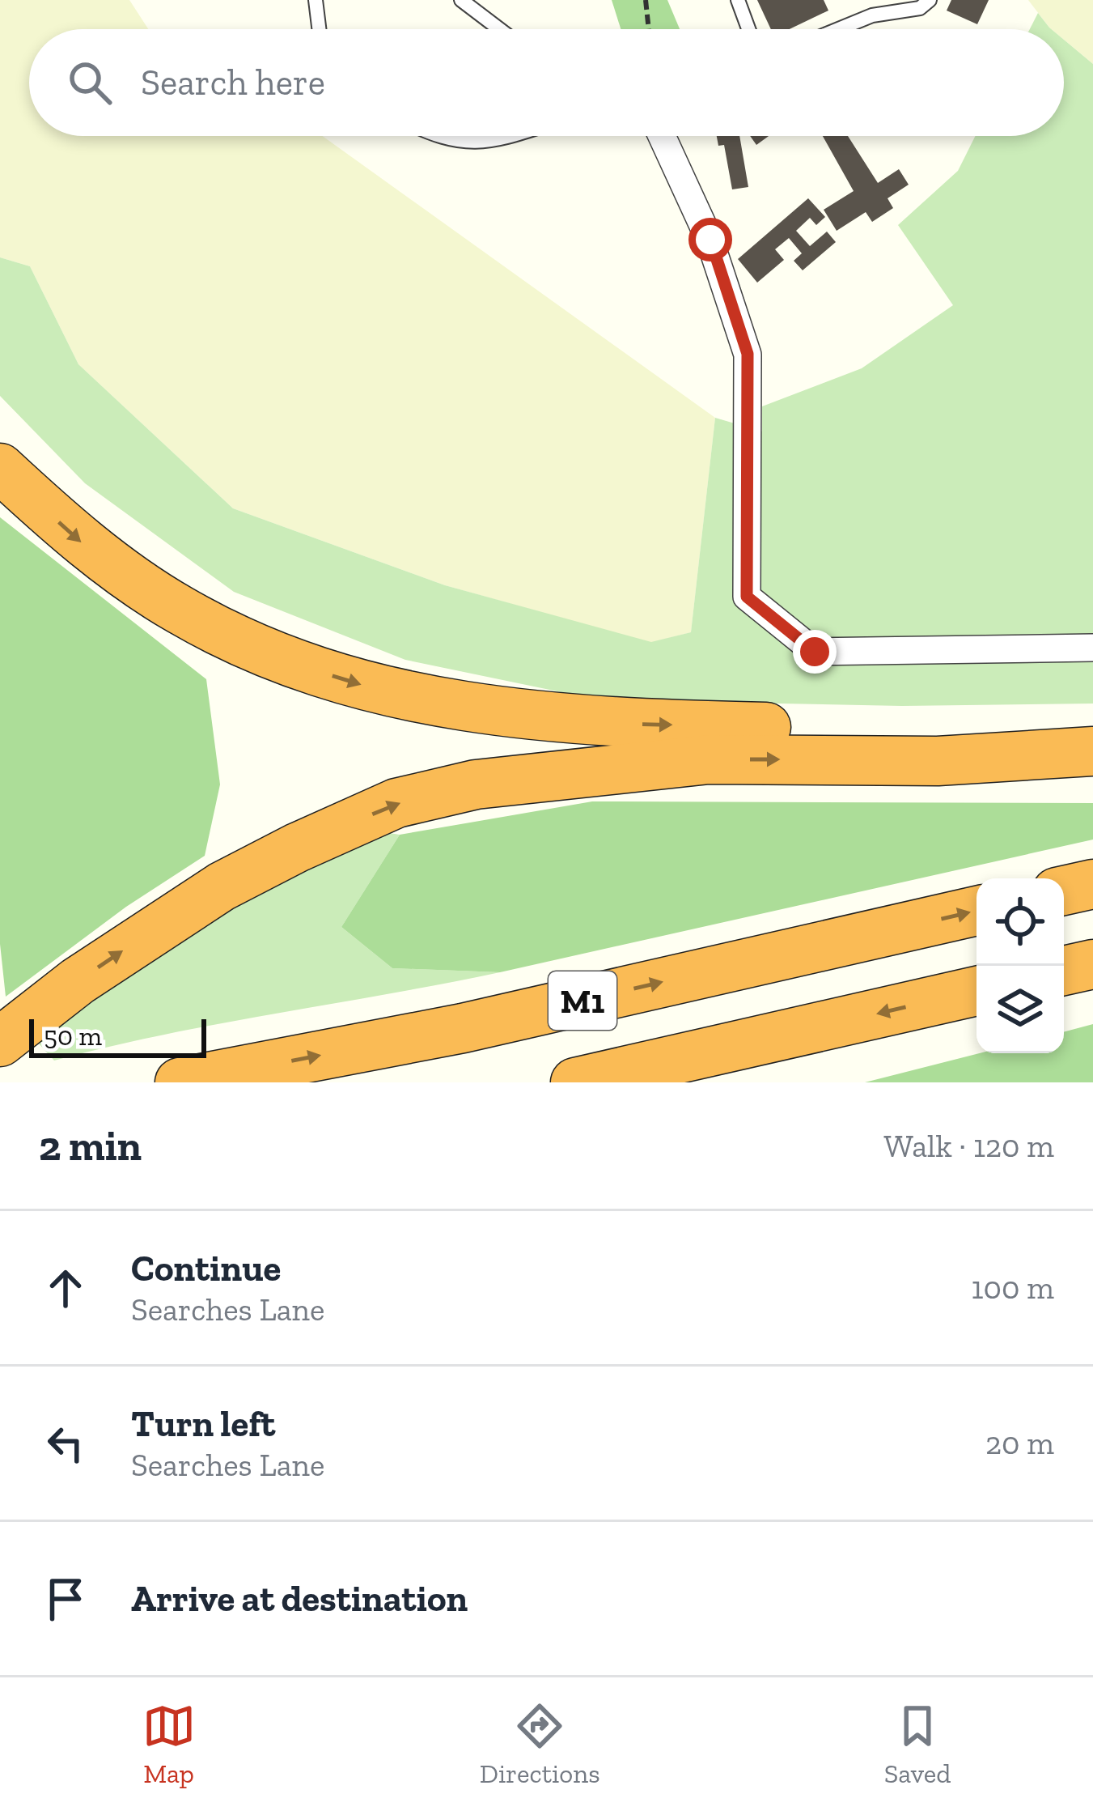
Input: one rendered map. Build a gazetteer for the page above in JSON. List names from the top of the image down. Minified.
{"streets":{"highway":["M1"]},"scale_bar":"50 m","page":{"search":"Search here","scale":"50 m","heading":["2 min","Walk · 120 m"],"list":[["Continue","Searches Lane","100 m"],["Turn left","Searches Lane","20 m"],"Arrive at destination"],"nav":["Map","Directions","Saved"]}}
